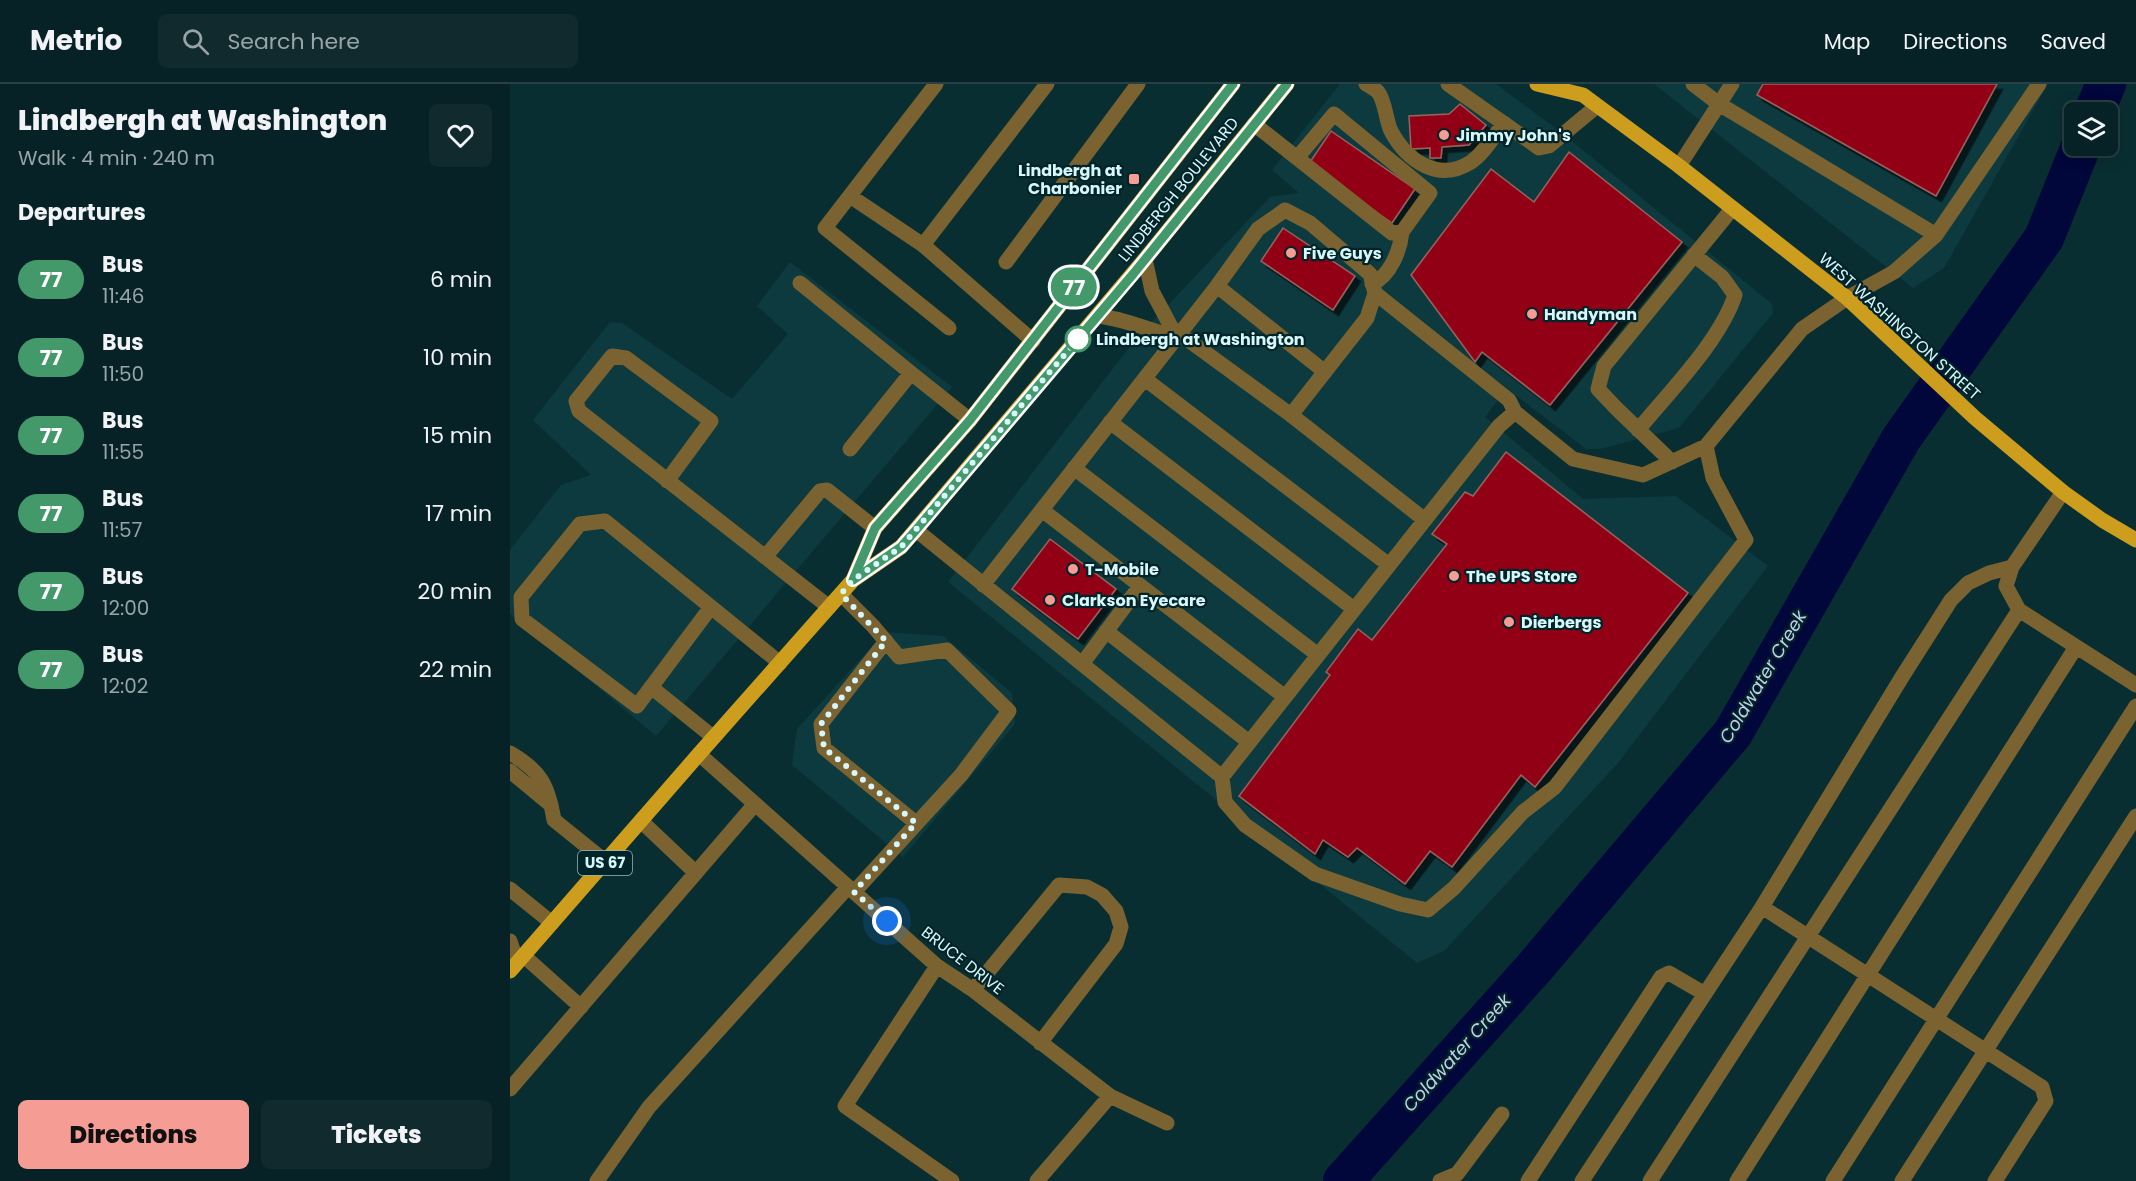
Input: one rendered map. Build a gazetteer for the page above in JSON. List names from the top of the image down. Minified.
{"streets":{"main road":["LINDBERGH BOULEVARD","WEST WASHINGTON STREET","US 67"],"street":["BRUCE DRIVE"]},"crossings":[["LINDBERGH BOULEVARD","US 67"],["US 67","BRUCE DRIVE"]],"water":["Coldwater Creek"],"places":{"other":["Jimmy John's","Five Guys","Handyman","Lindbergh at Washington","T-Mobile","The UPS Store","Clarkson Eyecare","Dierbergs"],"transit":["Lindbergh at Charbonier"]},"lines":["bus line 77"],"page":{"header":"Metrio","search":"Search here","nav":["Map","Directions","Saved"],"heading":[["Lindbergh at Washington","Walk · 4 min · 240 m"],"Departures"],"on_map":"77","list":[{"mark":"77","name":"Bus","note":"11:46","value":"6 min"},{"mark":"77","name":"Bus","note":"11:50","value":"10 min"},{"mark":"77","name":"Bus","note":"11:55","value":"15 min"},{"mark":"77","name":"Bus","note":"11:57","value":"17 min"},{"mark":"77","name":"Bus","note":"12:00","value":"20 min"},{"mark":"77","name":"Bus","note":"12:02","value":"22 min"}],"buttons":["Directions","Tickets"]}}
